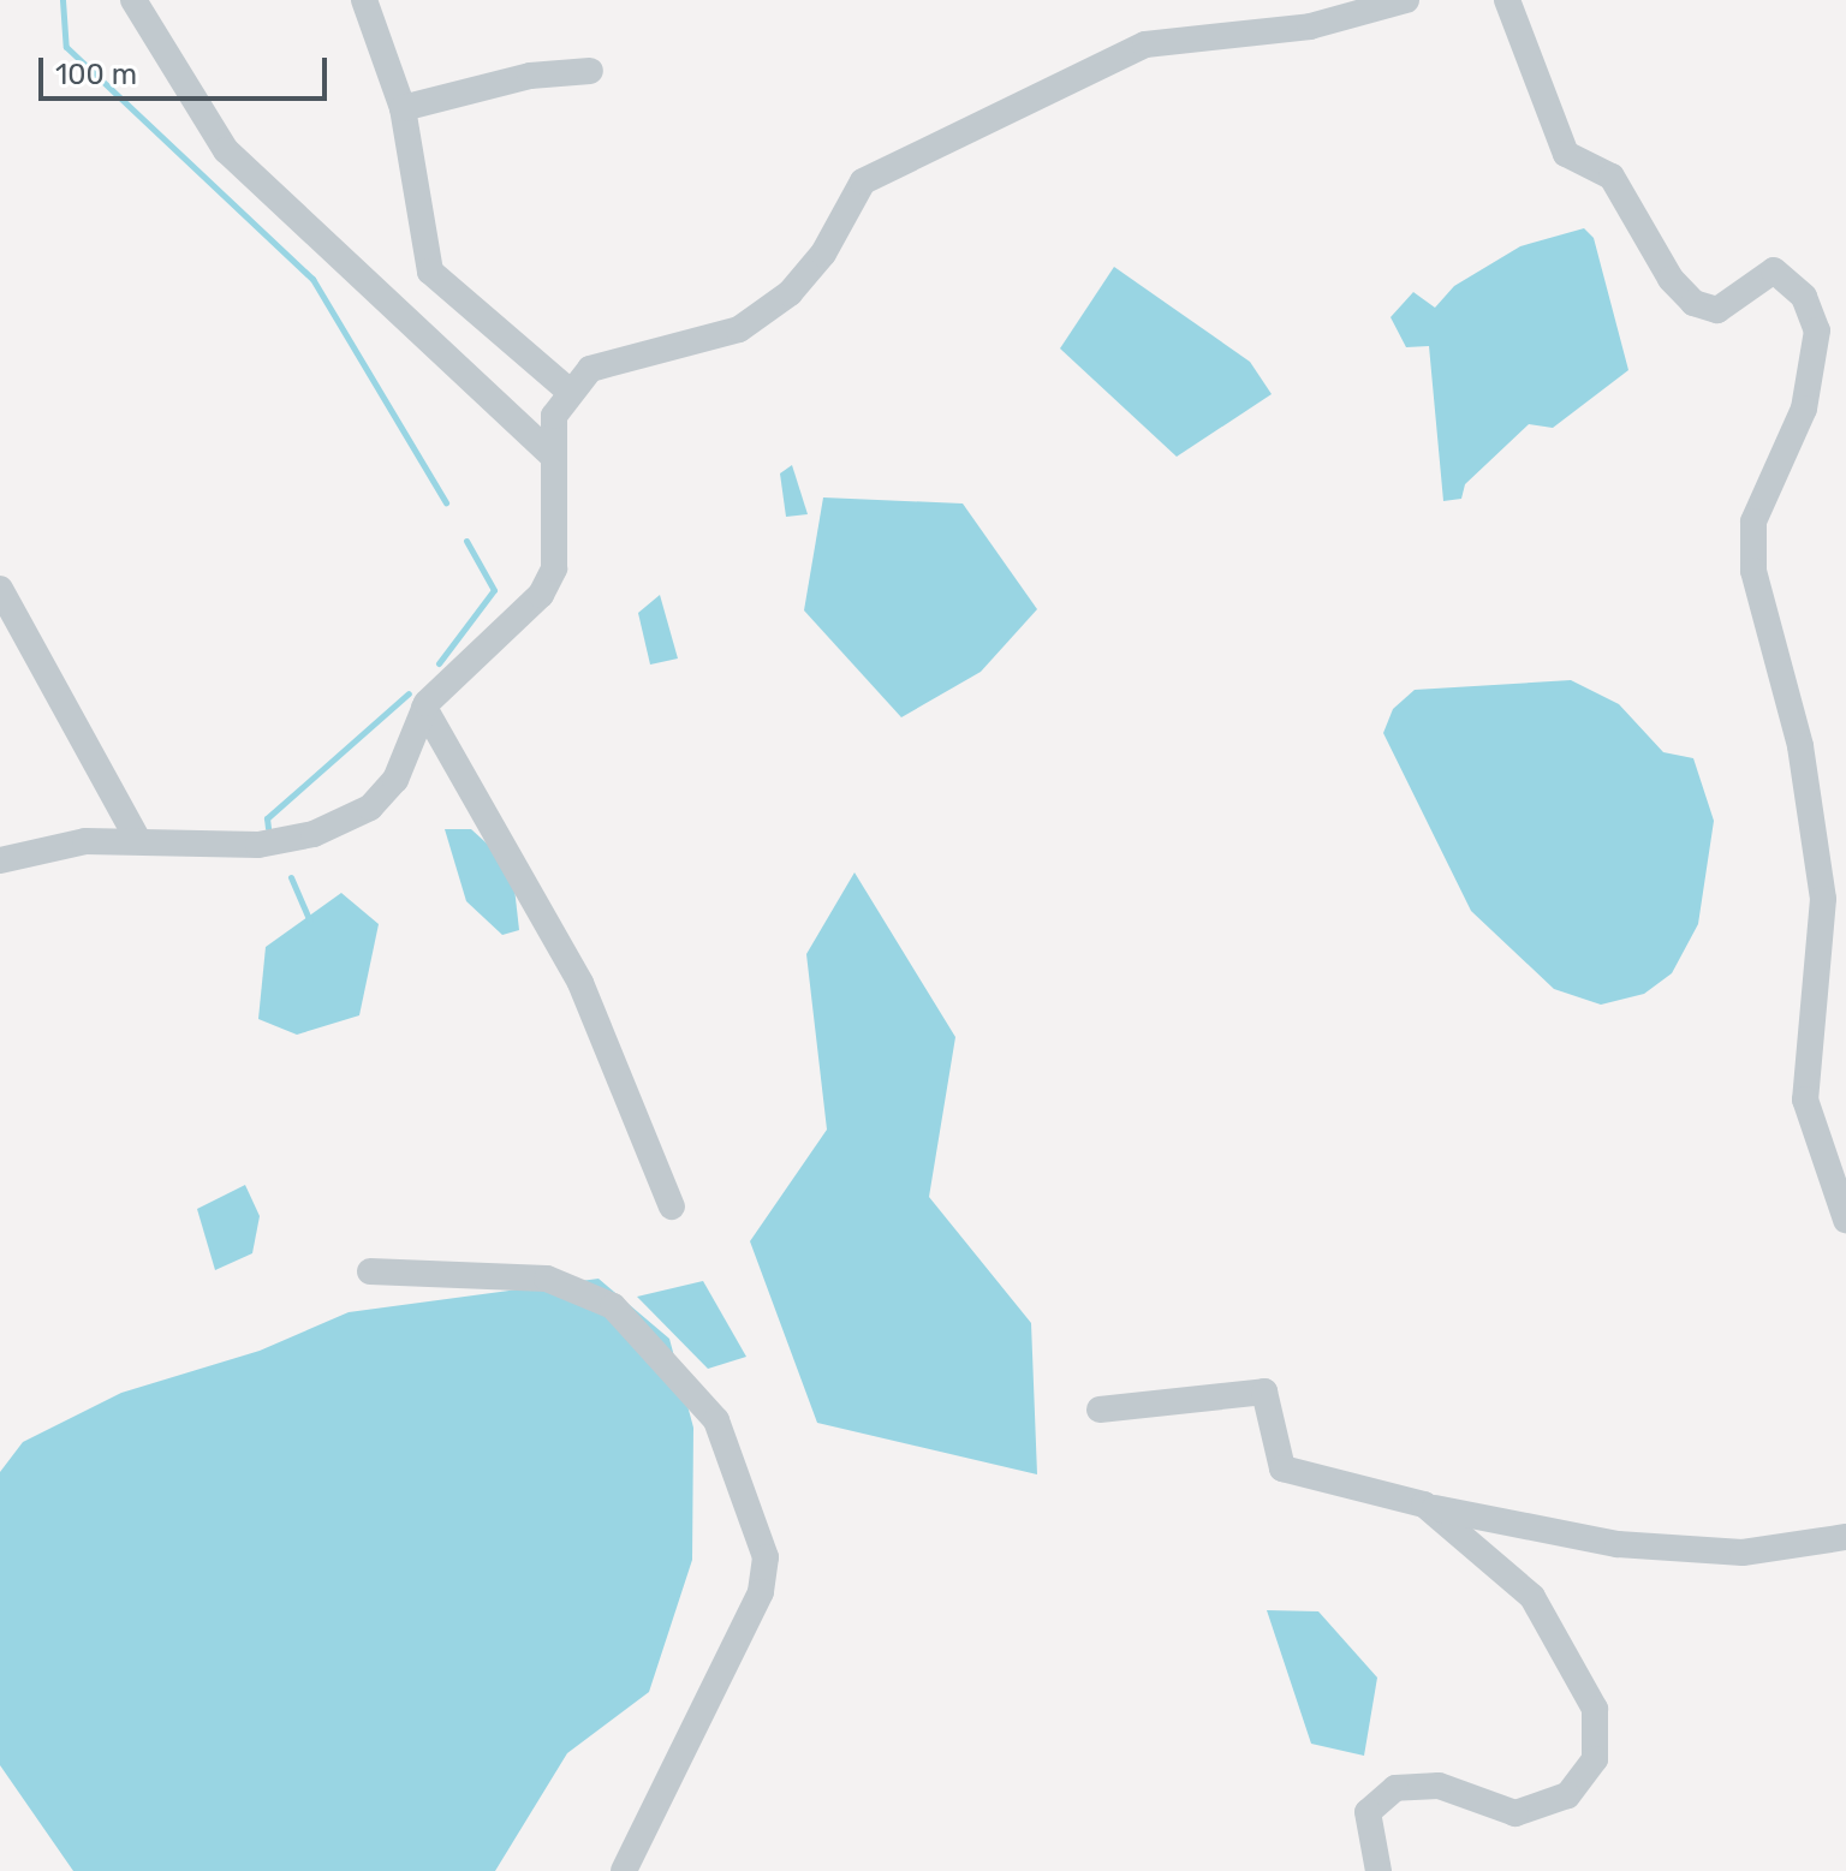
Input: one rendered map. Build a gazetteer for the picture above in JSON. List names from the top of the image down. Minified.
{"scale_bar":"100 m"}
